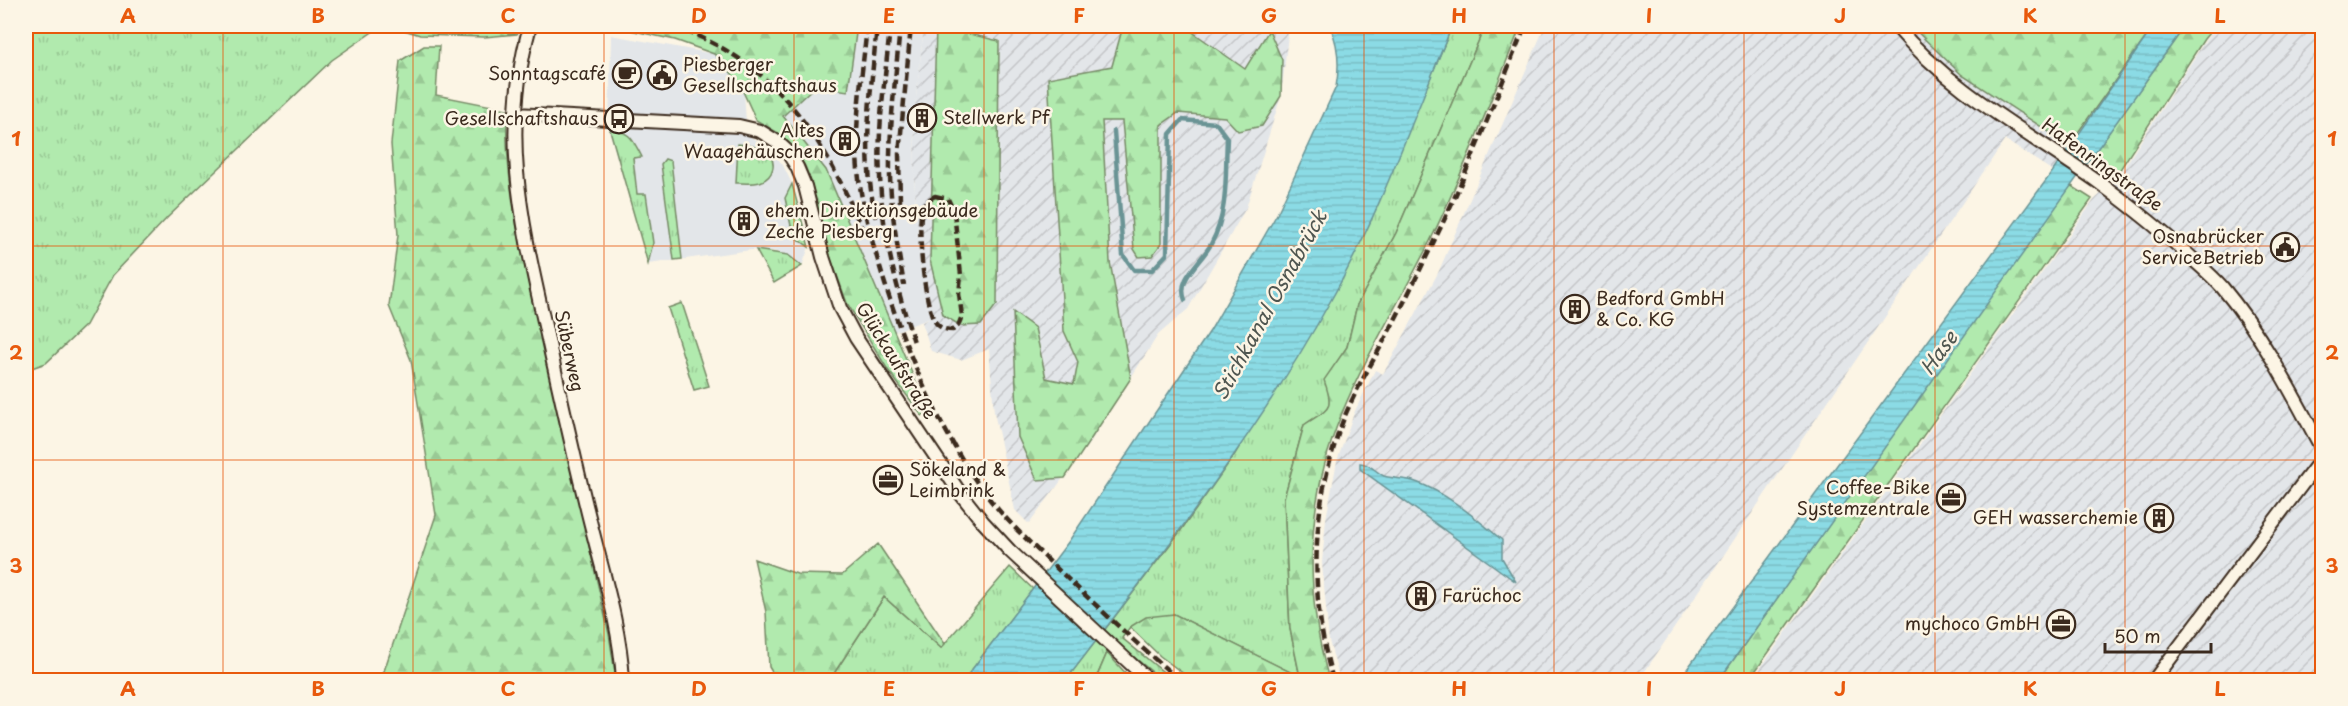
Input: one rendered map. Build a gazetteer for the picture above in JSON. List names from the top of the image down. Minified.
{"streets":{"street":["Hafenringstraße","Süberweg","Glückaufstraße"]},"crossings":[["Süberweg","Glückaufstraße"]],"water":["Stichkanal Osnabrück","Hase"],"places":{"cafe":["Sonntagscafé"],"public building":["Piesberger Gesellschaftshaus","Osnabrücker ServiceBetrieb"],"building":["Stellwerk Pf","Altes Waagehäuschen","ehem. Direktionsgebäude Zeche Piesberg","Bedford GmbH & Co. KG","GEH wasserchemie","Farüchoc"],"bus stop":["Gesellschaftshaus"],"office":["Sökeland & Leimbrink","Coffee-Bike Systemzentrale","mychoco GmbH"]},"scale_bar":"50 m","grid":{"columns":["A","B","C","D","E","F","G","H","I","J","K","L"],"rows":["1","2","3"]}}
